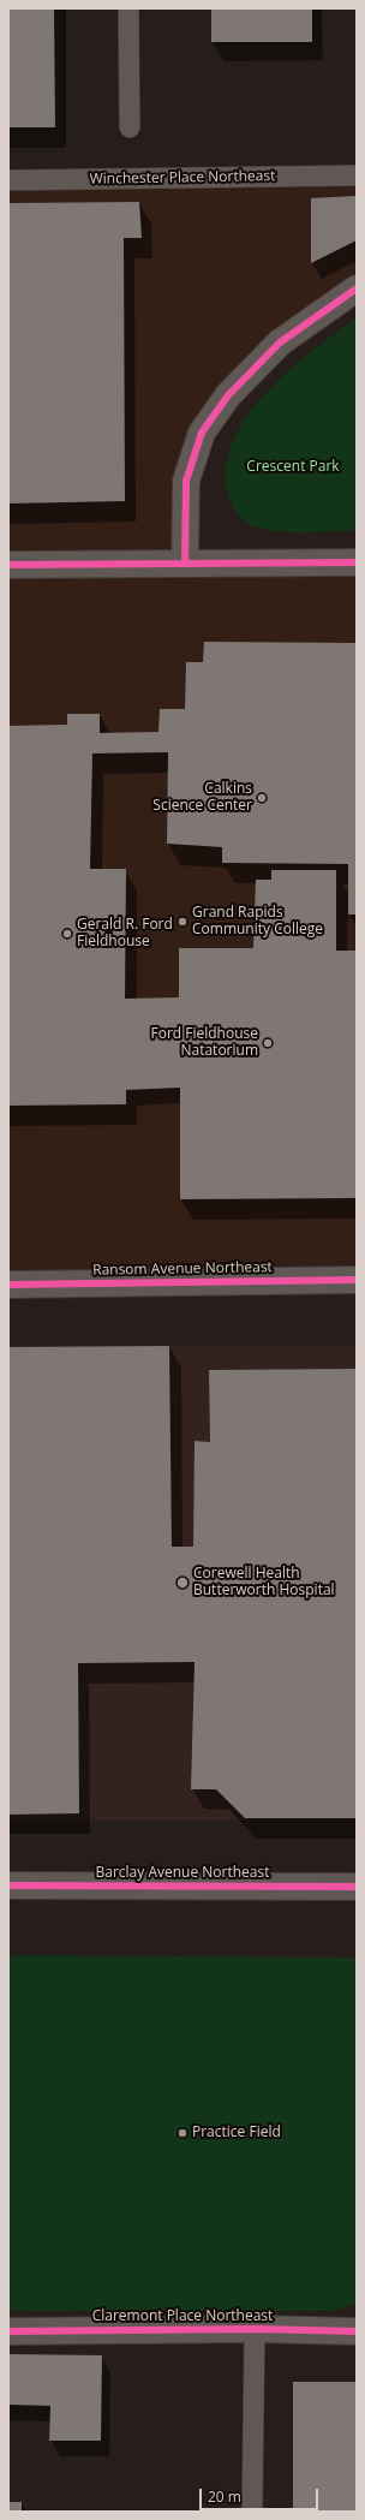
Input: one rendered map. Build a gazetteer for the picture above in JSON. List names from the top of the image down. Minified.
{"streets":{"street":["Ransom Avenue Northeast","Barclay Avenue Northeast","Claremont Place Northeast"],"lane":["Winchester Place Northeast"]},"parks":["Crescent Park"],"places":["Calkins Science Center","Grand Rapids Community College","Gerald R. Ford Fieldhouse","Ford Fieldhouse Natatorium","Corewell Health Butterworth Hospital","Practice Field"],"scale_bar":"20 m"}
